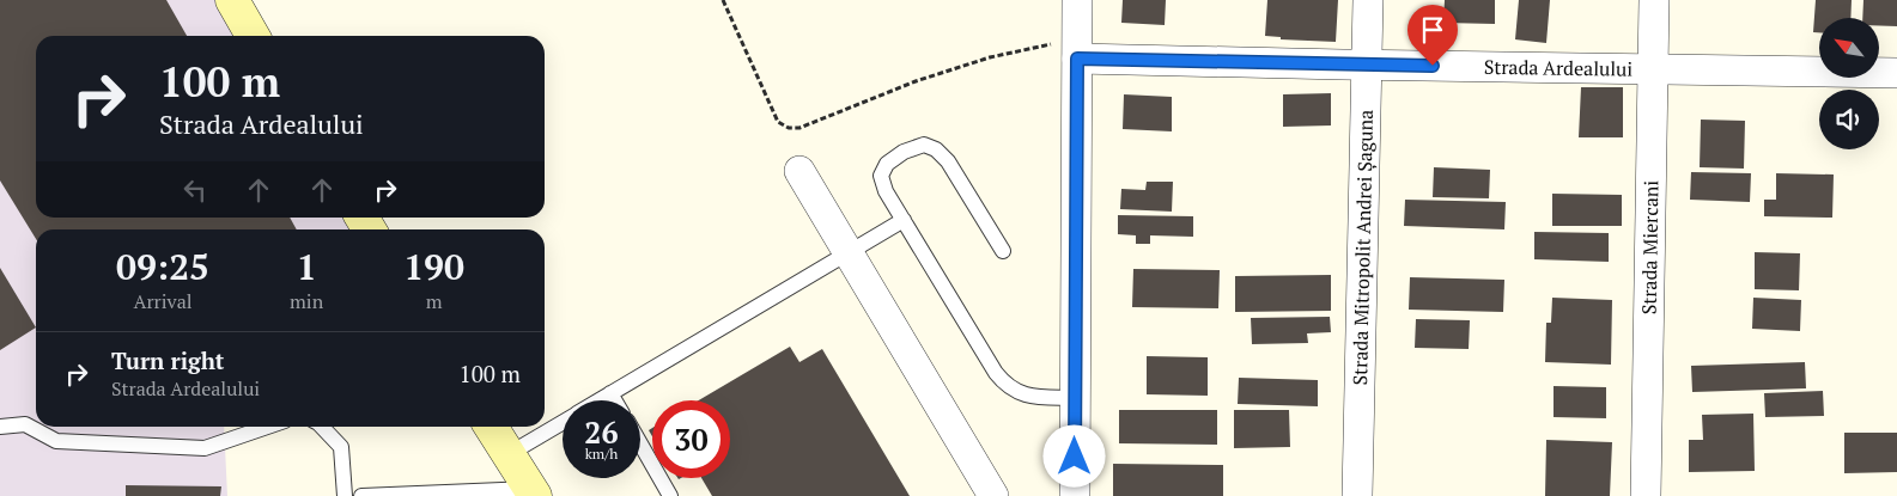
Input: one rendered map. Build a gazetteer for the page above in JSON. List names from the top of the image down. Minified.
{"streets":{"street":["Strada Ardealului","Strada Mitropolit Andrei Șaguna","Strada Miercani"]},"crossings":[["Strada Ardealului","Strada Mitropolit Andrei Șaguna"],["Strada Ardealului","Strada Miercani"]],"north":"top left","page":{"turn":["100 m","Strada Ardealului"],"eta":["09:25","Arrival","1","min","190","m"],"list":[{"name":"Turn right","note":"Strada Ardealului","value":"100 m"}],"speed":"26 km/h","limit":"30"}}
